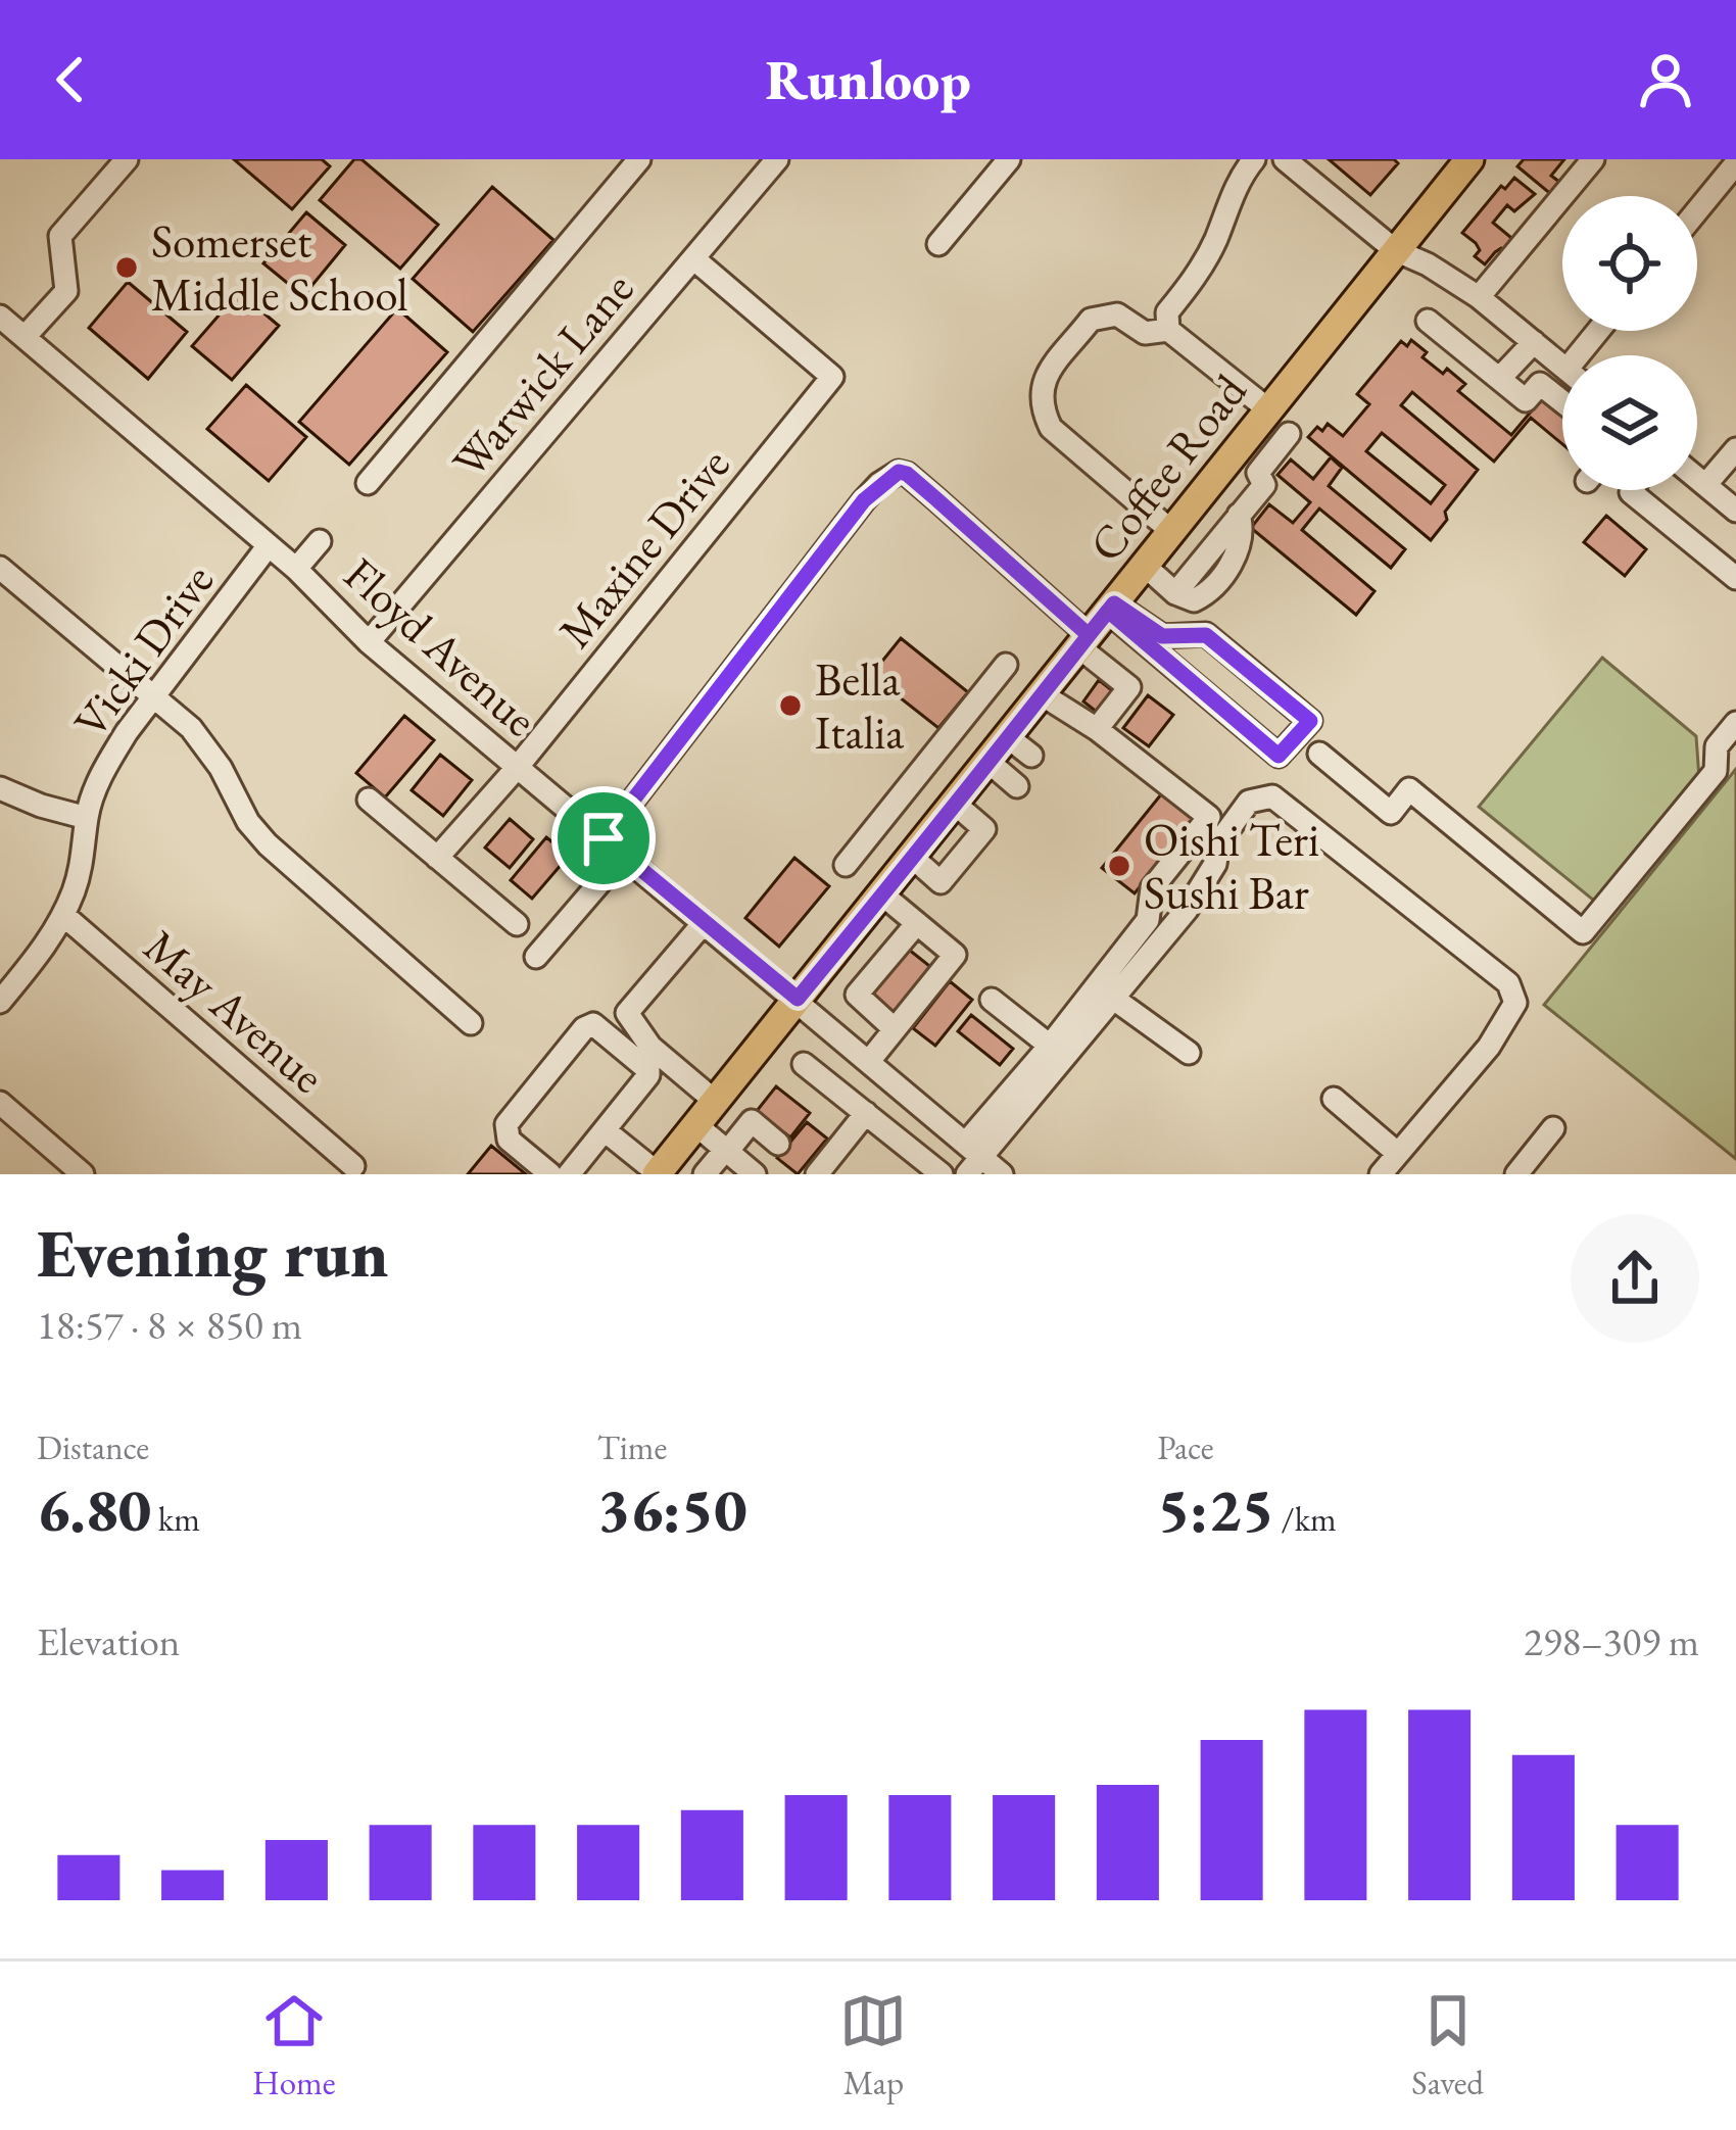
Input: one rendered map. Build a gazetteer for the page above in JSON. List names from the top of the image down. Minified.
{"streets":{"main road":["Coffee Road"],"street":["Warwick Lane","Maxine Drive","Floyd Avenue","Vicki Drive","May Avenue"]},"crossings":[["Warwick Lane","Maxine Drive"],["Warwick Lane","Floyd Avenue"],["Coffee Road","Floyd Avenue"],["Maxine Drive","Floyd Avenue"],["Floyd Avenue","Vicki Drive"],["Vicki Drive","May Avenue"]],"places":["Somerset Middle School","Bella Italia","Oishi Teri Sushi Bar"],"page":{"header":"Runloop","heading":["Evening run","18:57 · 8 × 850 m"],"stats":[["Distance","6.80 km"],["Time","36:50"],["Pace","5:25 /km"]],"chart":["Elevation","298–309 m"],"tabs":["Home","Map","Saved"]}}
